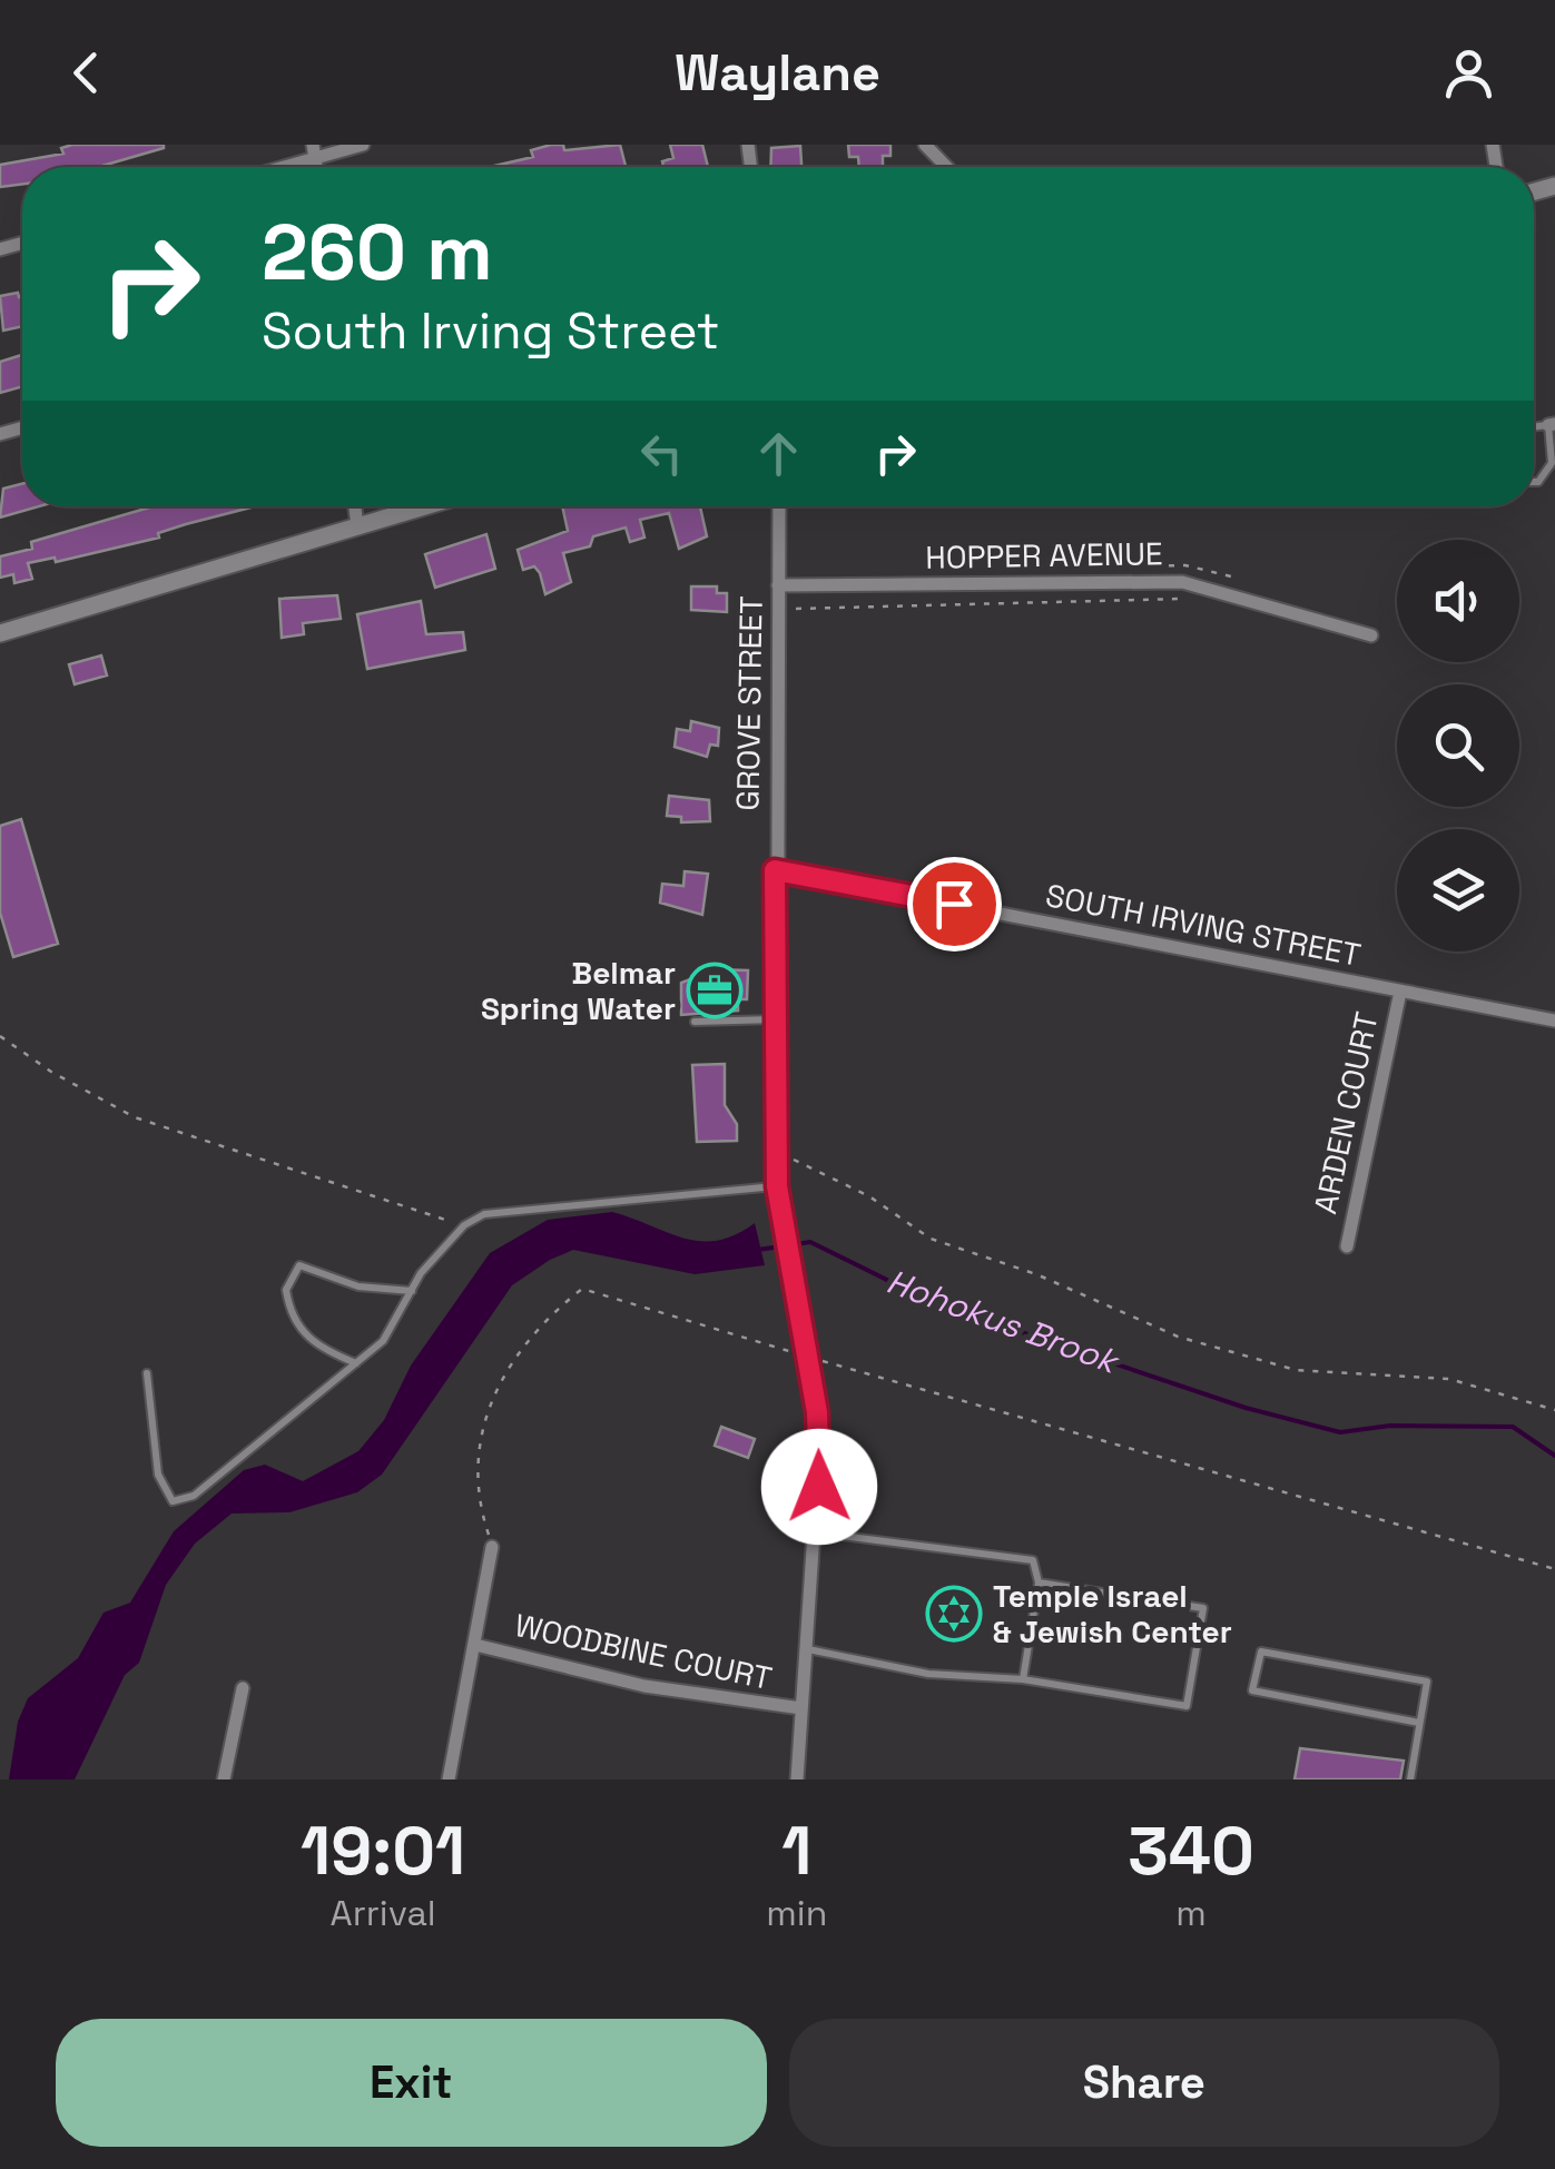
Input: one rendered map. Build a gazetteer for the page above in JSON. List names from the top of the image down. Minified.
{"streets":{"street":["HOPPER AVENUE","GROVE STREET","SOUTH IRVING STREET","ARDEN COURT","WOODBINE COURT"]},"crossings":[["HOPPER AVENUE","GROVE STREET"],["GROVE STREET","SOUTH IRVING STREET"],["GROVE STREET","WOODBINE COURT"],["SOUTH IRVING STREET","ARDEN COURT"]],"water":["Hohokus Brook"],"places":{"office":["Belmar Spring Water"],"synagogue":["Temple Israel & Jewish Center"]},"page":{"header":"Waylane","turn":["260 m","South Irving Street"],"eta":["19:01","Arrival","1","min","340","m"],"buttons":["Exit","Share"]}}
